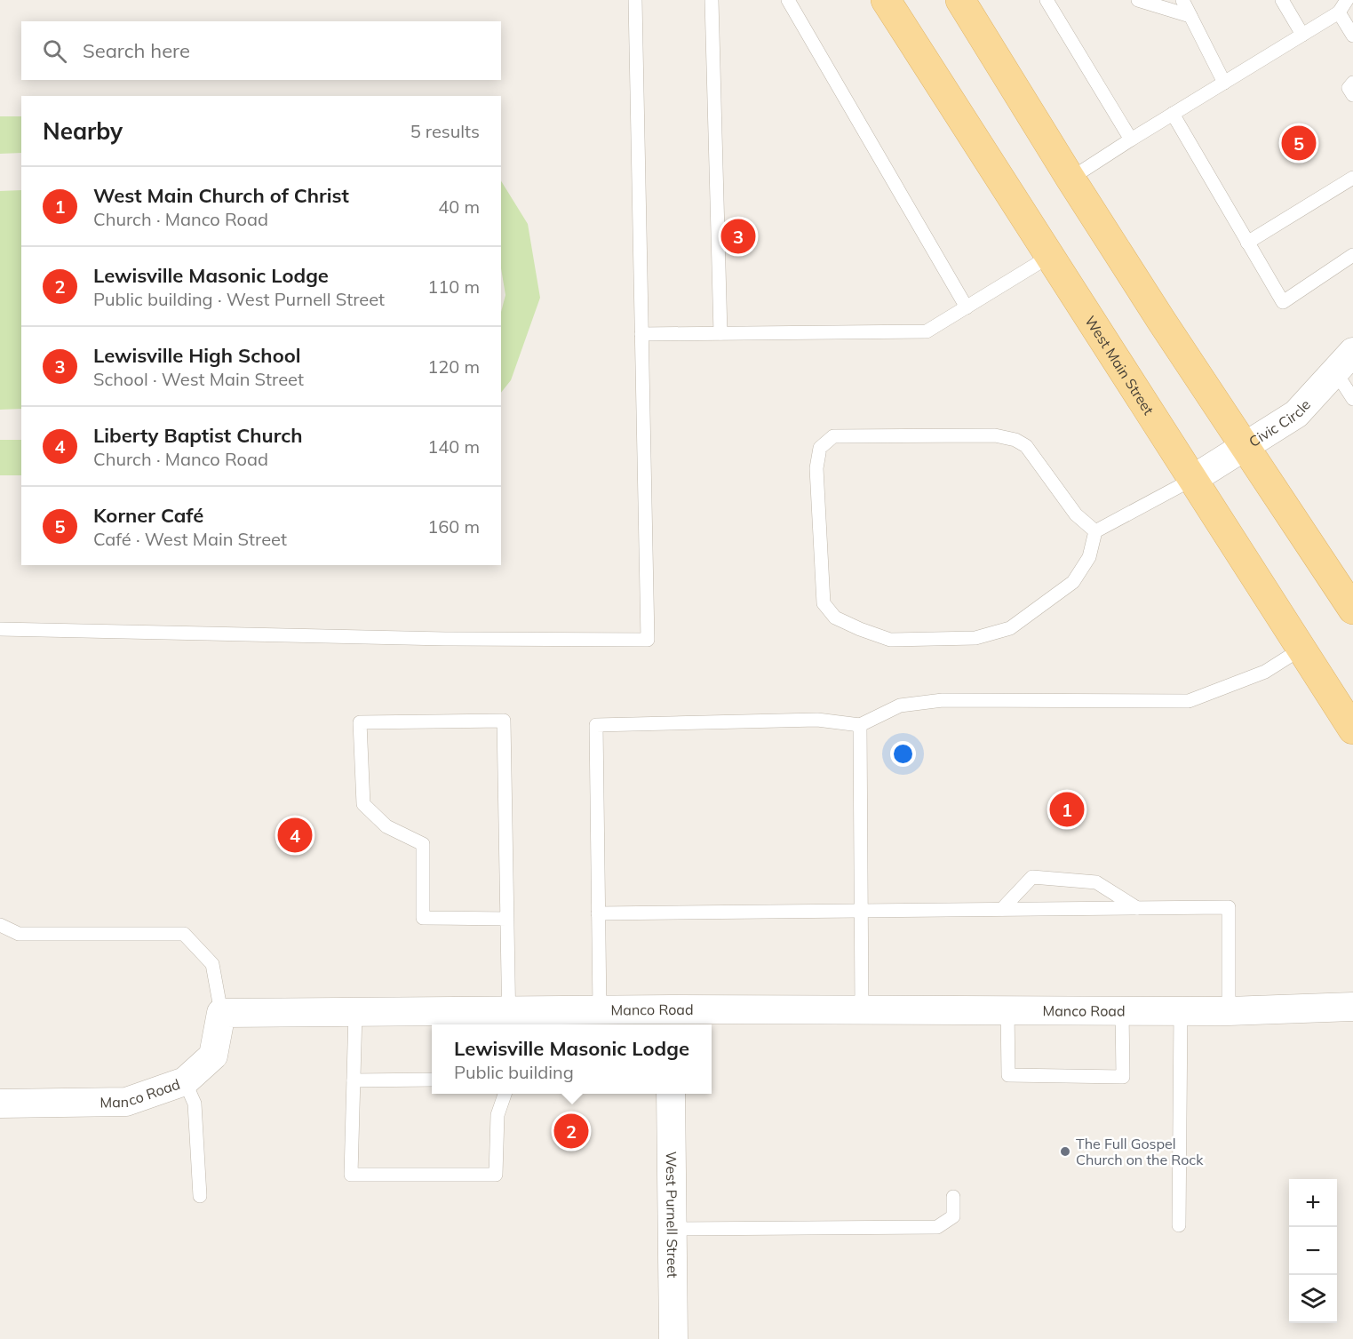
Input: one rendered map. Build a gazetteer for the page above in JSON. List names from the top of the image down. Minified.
{"streets":{"main road":["West Main Street"],"street":["Civic Circle","Manco Road","West Purnell Street"]},"crossings":[["West Main Street","Civic Circle"]],"places":["The Full Gospel Church on the Rock"],"page":{"search":"Search here","heading":["Nearby","5 results"],"pins":["5","3","1","4","2"],"list":[{"mark":"1","name":"West Main Church of Christ","note":"Church · Manco Road","value":"40 m"},{"mark":"2","name":"Lewisville Masonic Lodge","note":"Public building · West Purnell Street","value":"110 m"},{"mark":"3","name":"Lewisville High School","note":"School · West Main Street","value":"120 m"},{"mark":"4","name":"Liberty Baptist Church","note":"Church · Manco Road","value":"140 m"},{"mark":"5","name":"Korner Café","note":"Café · West Main Street","value":"160 m"}],"popup":["Lewisville Masonic Lodge","Public building"],"map_buttons":["+","−"]}}
